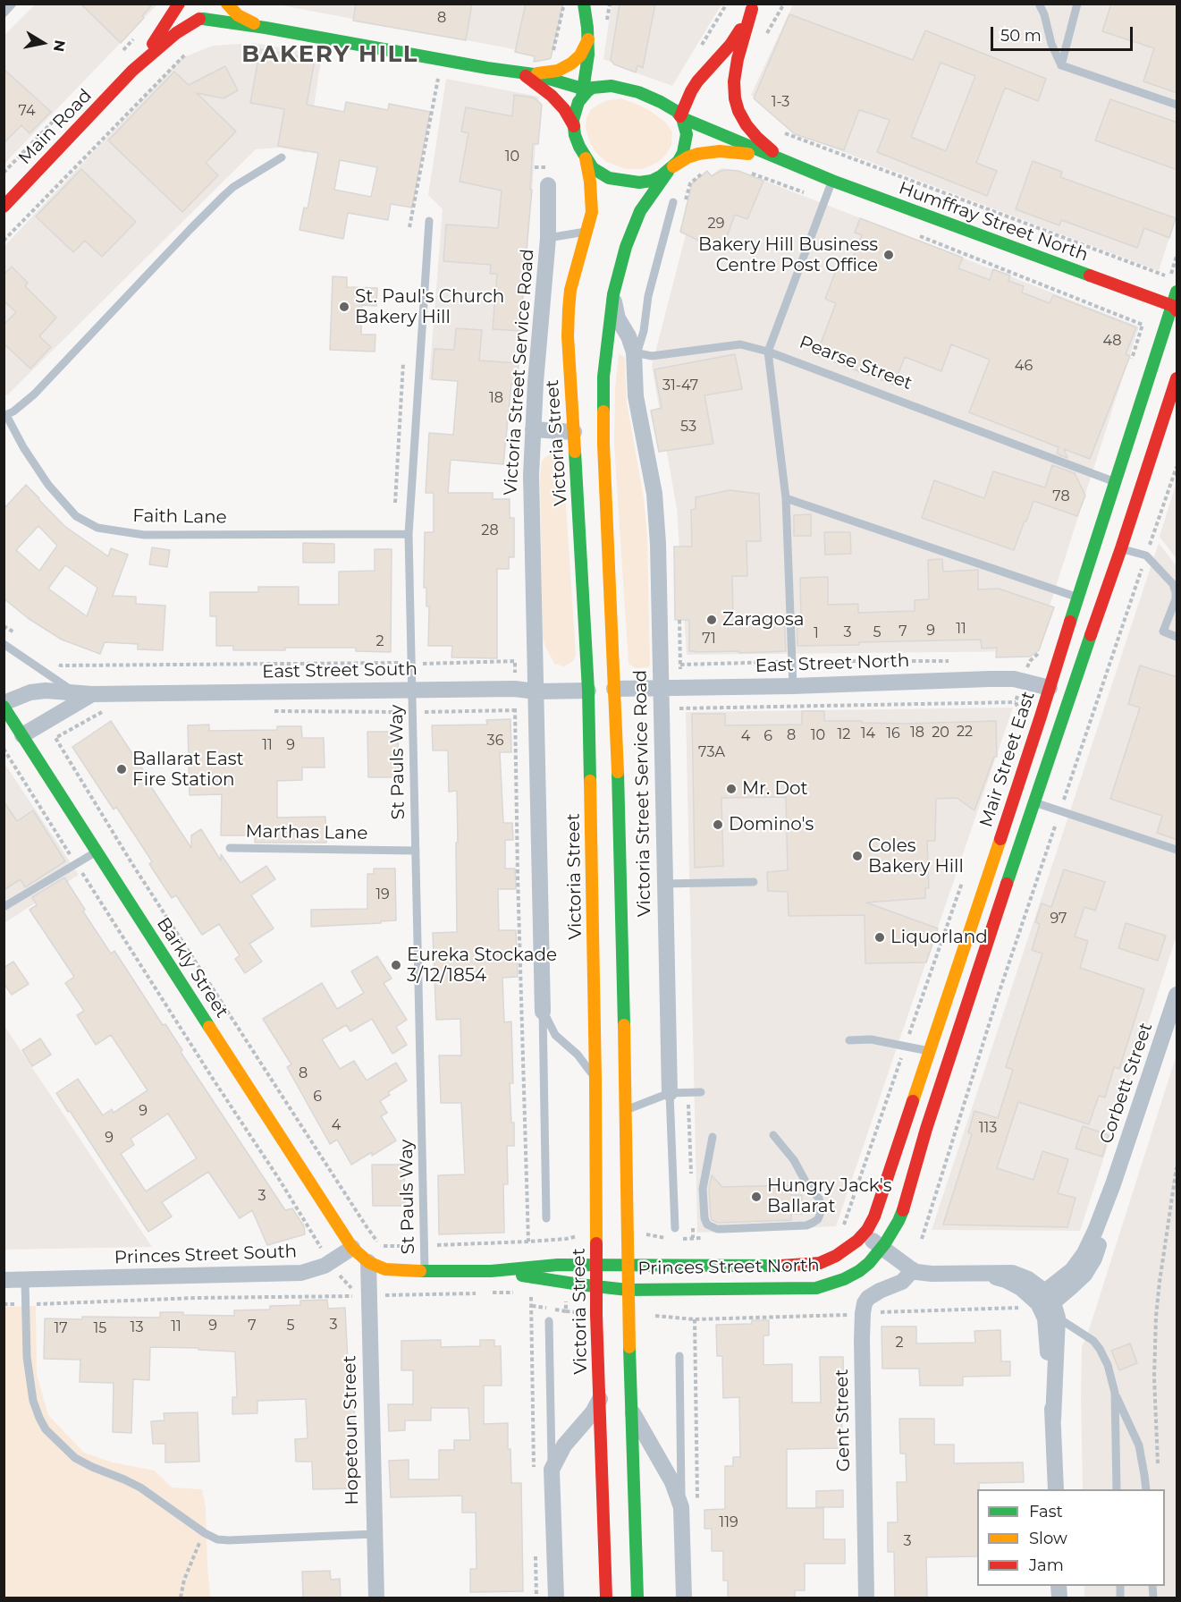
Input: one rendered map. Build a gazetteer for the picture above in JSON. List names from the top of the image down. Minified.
{"streets":{"street":["Main Road","Humffray Street North","Victoria Street Service Road","Victoria Street","East Street North","East Street South","Mair Street East","Barkly Street","Corbett Street","Princes Street South","Princes Street North","Gent Street","Hopetoun Street"],"lane":["Pearse Street","Faith Lane","St Pauls Way","Marthas Lane"]},"crossings":[["Humffray Street North","Victoria Street"],["Humffray Street North","Mair Street East"],["Pearse Street","Victoria Street Service Road"],["Pearse Street","Mair Street East"],["Victoria Street Service Road","Victoria Street"],["Victoria Street Service Road","East Street North"],["Victoria Street Service Road","East Street South"],["Victoria Street","East Street North"],["Victoria Street","East Street South"],["Victoria Street","Princes Street North"],["Faith Lane","St Pauls Way"],["East Street North","East Street South"],["East Street North","Mair Street East"],["East Street South","St Pauls Way"],["East Street South","Barkly Street"],["Mair Street East","Princes Street North"],["St Pauls Way","Marthas Lane"],["Barkly Street","Princes Street South"]],"districts":["BAKERY HILL"],"places":["Bakery Hill Business Centre Post Office","St. Paul's Church Bakery Hill","Zaragosa","Ballarat East Fire Station","Mr. Dot","Domino's","Coles Bakery Hill","Liquorland","Eureka Stockade 3/12/1854","Hungry Jack's Ballarat"],"house_numbers":["8","1-3","74","10","29","48","46","31-47","18","53","78","28","11","9","7","3","5","1","71","2","22","18","20","14","16","12","8","10","4","6","36","11","9","73A","19","97","8","6","9","4","113","9","3","3","9","7","5","11","13","17","15","2","119","3"],"legend":["Fast","Slow","Jam"],"scale_bar":"50 m","north":"right"}
